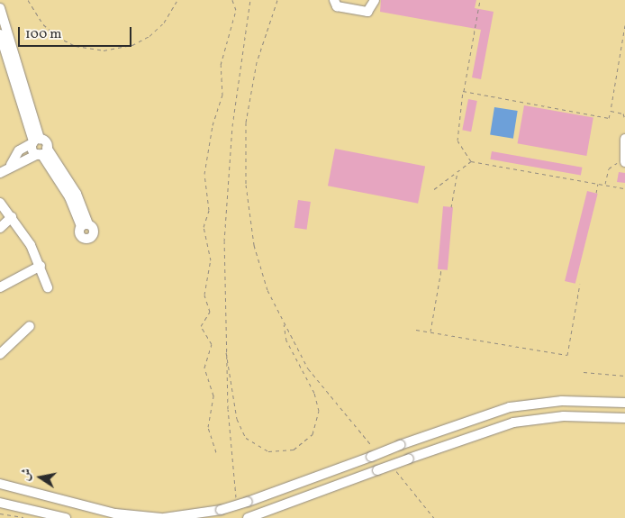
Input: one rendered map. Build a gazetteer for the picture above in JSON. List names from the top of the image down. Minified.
{"scale_bar":"100 m","north":"left"}
